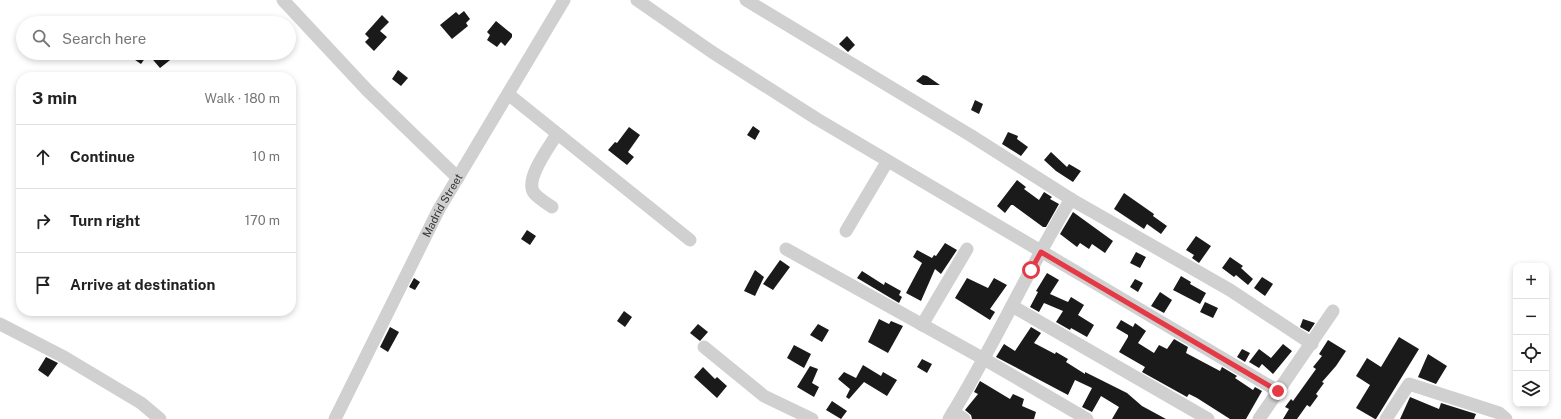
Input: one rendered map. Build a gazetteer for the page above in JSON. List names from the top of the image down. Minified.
{"streets":{"street":["Madrid Street"]},"page":{"search":"Search here","heading":["3 min","Walk · 180 m"],"list":[["Continue","10 m"],["Turn right","170 m"],"Arrive at destination"],"map_buttons":["+","−"]}}
